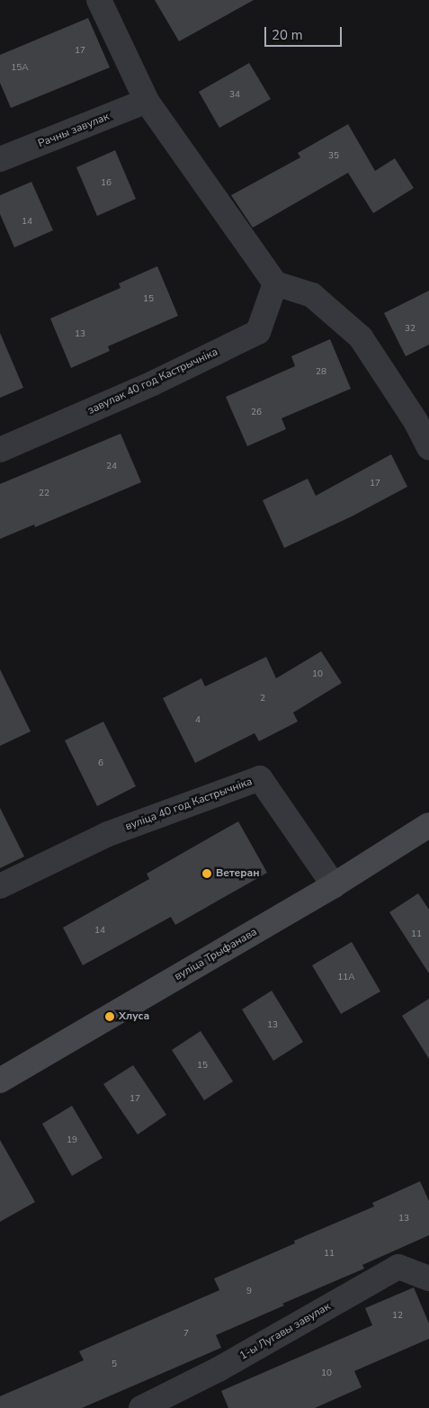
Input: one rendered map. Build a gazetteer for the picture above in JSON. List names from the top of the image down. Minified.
{"streets":{"street":["Рачны завулак","завулак 40 год Кастрычніка","вуліца 40 год Кастрычніка","вуліца Трыфанава","1-ы Лугавы завулак"]},"crossings":[["вуліца 40 год Кастрычніка","вуліца Трыфанава"]],"places":["Ветеран","Хлуса"],"house_numbers":["17","15А","34","35","16","14","15","32","13","28","26","24","17","22","10","2","4","6","14","11","11А","13","15","17","19","13","11","9","12","7","5","10"],"scale_bar":"20 m"}
